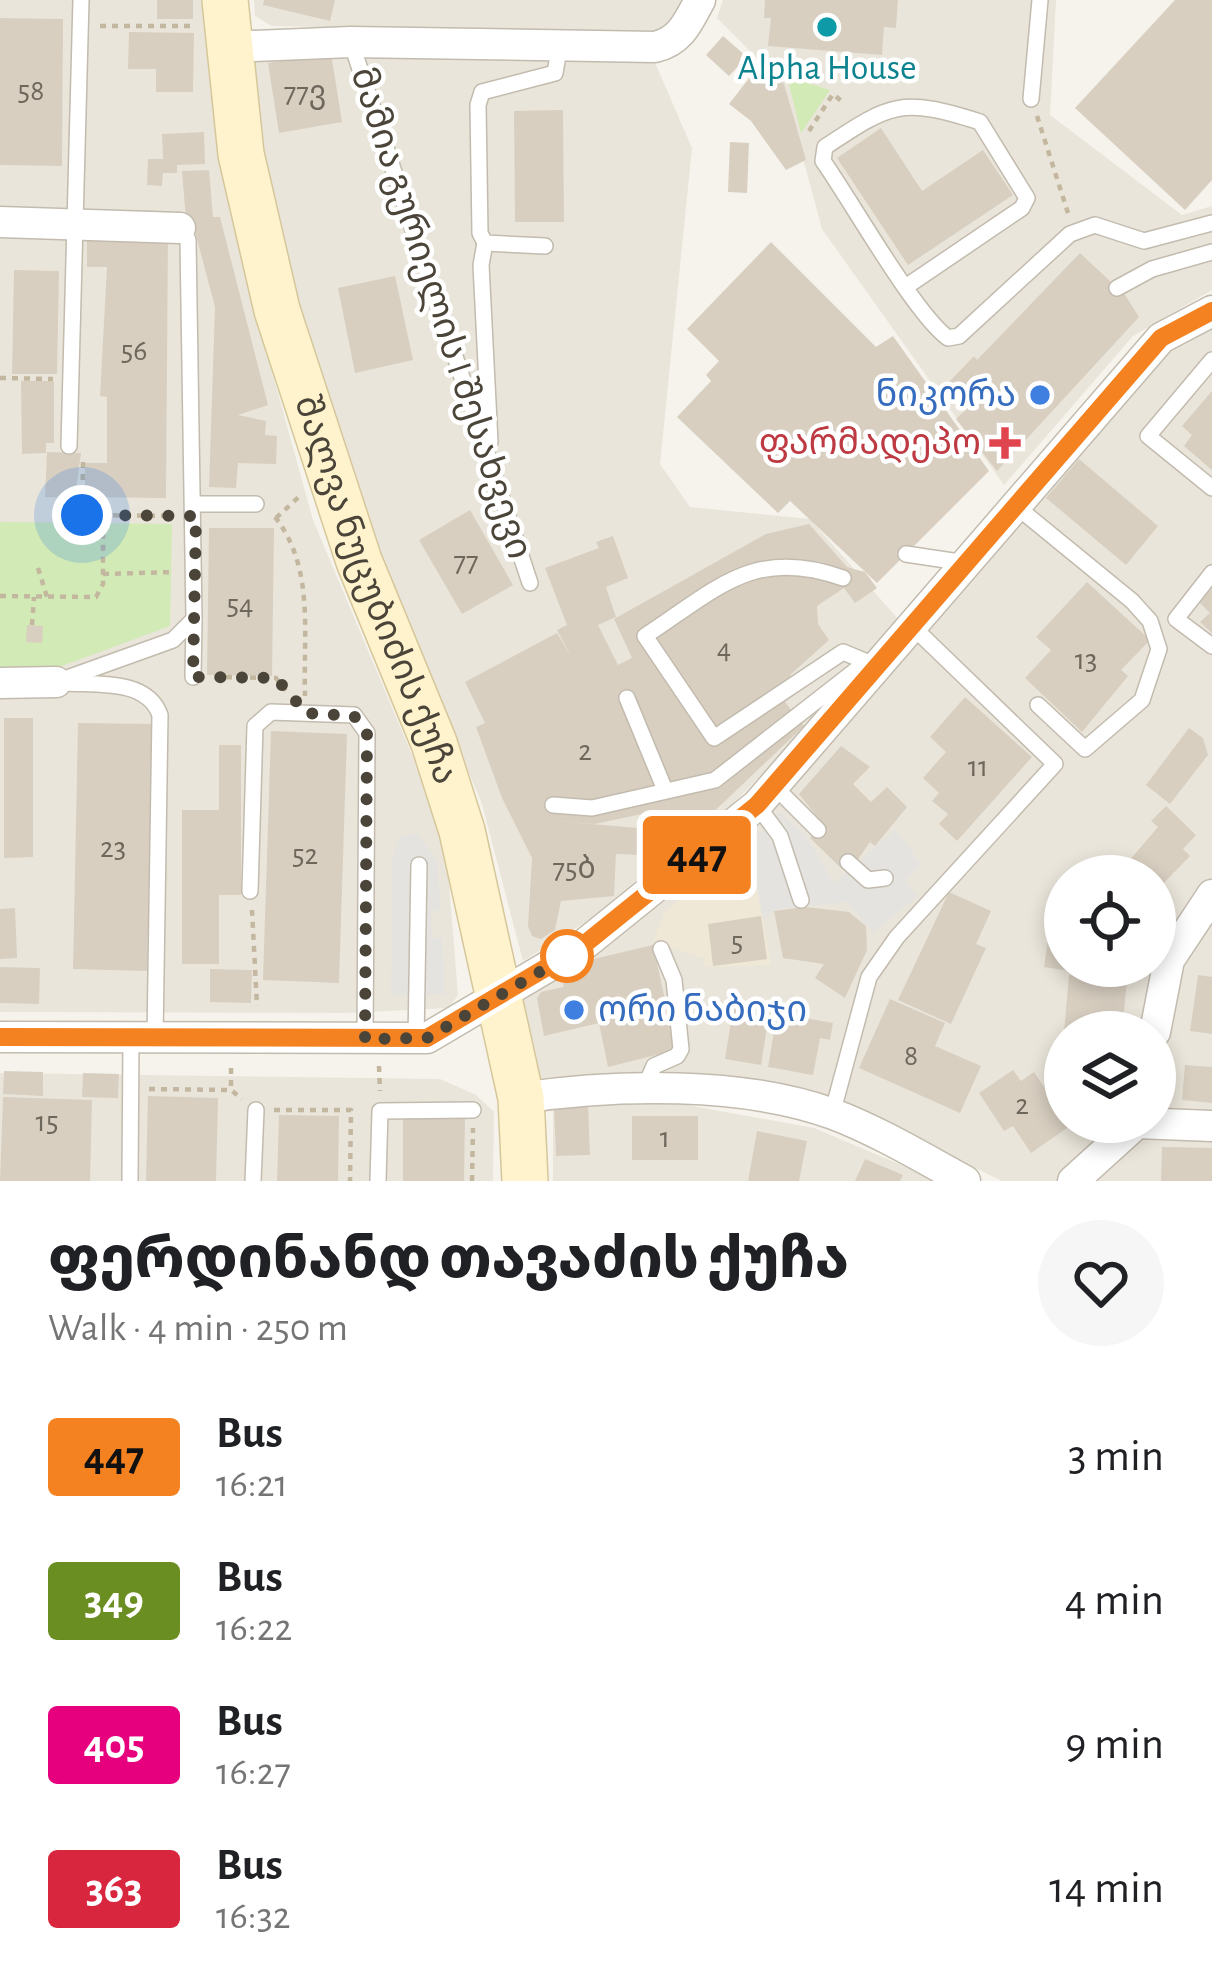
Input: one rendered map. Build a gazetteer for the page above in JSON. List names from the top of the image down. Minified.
{"streets":{"main road":["შალვა ნუცუბიძის ქუჩა"],"lane":["მამია გურიელის I შესახვევი"]},"places":{"other":["Alpha House","ნიკორა","ორი ნაბიჯი"],"health":["ფარმადეპო"]},"lines":["bus line 447"],"house_numbers":["58","77ვ","56","77","54","4","13","2","11","23","52","75ბ","5","8","2","15","1"],"page":{"on_map":"447","heading":["ფერდინანდ თავაძის ქუჩა","Walk · 4 min · 250 m"],"list":[{"mark":"447","name":"Bus","note":"16:21","value":"3 min"},{"mark":"349","name":"Bus","note":"16:22","value":"4 min"},{"mark":"405","name":"Bus","note":"16:27","value":"9 min"},{"mark":"363","name":"Bus","note":"16:32","value":"14 min"}]}}
